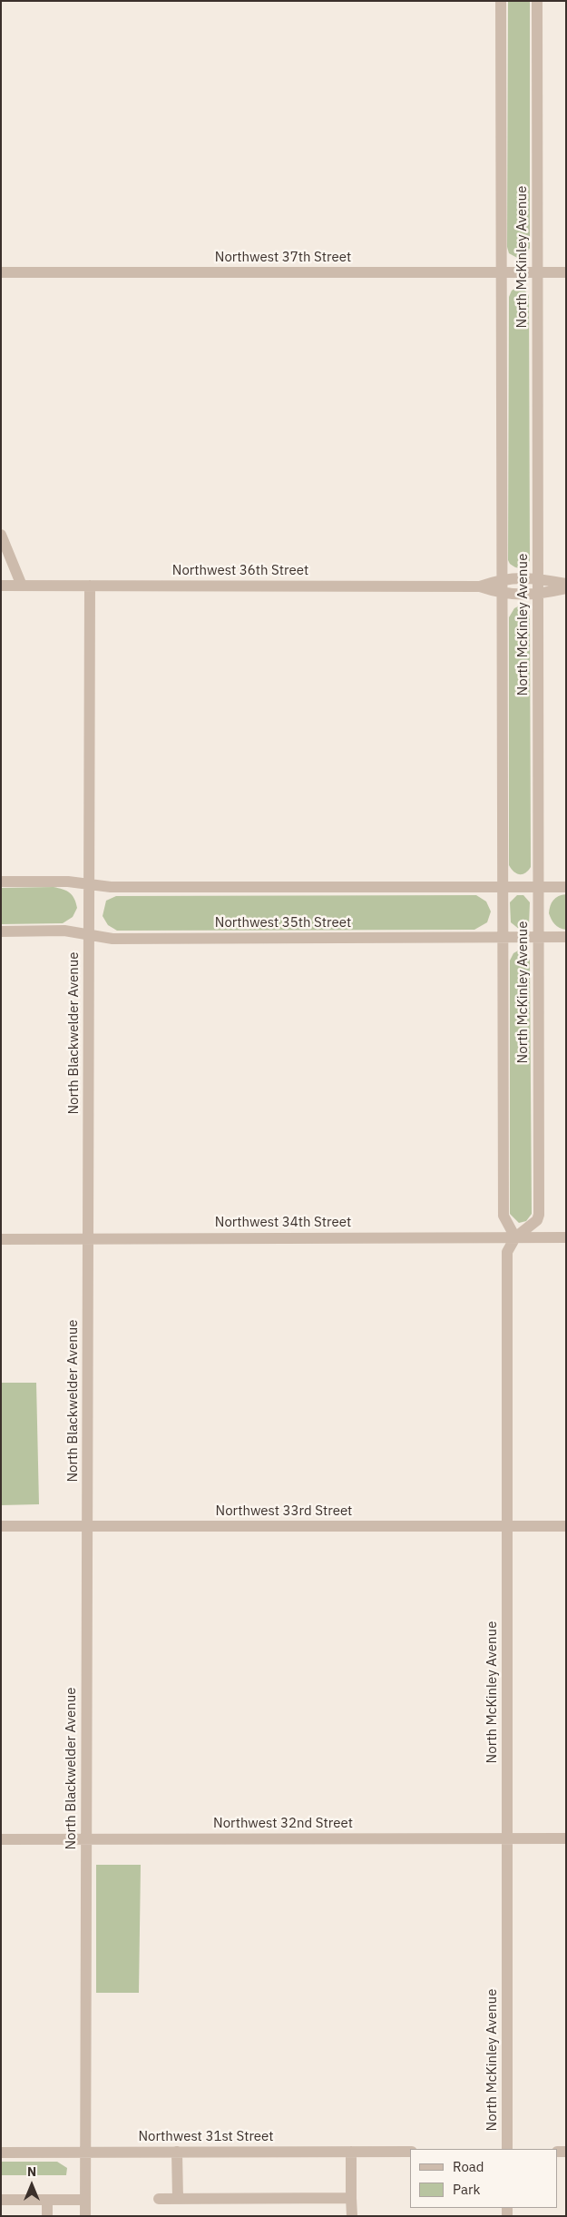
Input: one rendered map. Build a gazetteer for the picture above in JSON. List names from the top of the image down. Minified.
{"streets":{"street":["North McKinley Avenue","Northwest 37th Street","Northwest 36th Street","Northwest 35th Street","North Blackwelder Avenue","Northwest 34th Street","Northwest 33rd Street","Northwest 32nd Street","Northwest 31st Street"]},"crossings":[["North McKinley Avenue","Northwest 37th Street"],["North McKinley Avenue","Northwest 36th Street"],["North McKinley Avenue","Northwest 35th Street"],["North McKinley Avenue","Northwest 34th Street"],["North McKinley Avenue","Northwest 33rd Street"],["North McKinley Avenue","Northwest 32nd Street"],["Northwest 36th Street","North Blackwelder Avenue"],["Northwest 35th Street","North Blackwelder Avenue"],["North Blackwelder Avenue","Northwest 34th Street"],["North Blackwelder Avenue","Northwest 33rd Street"],["North Blackwelder Avenue","Northwest 32nd Street"],["North Blackwelder Avenue","Northwest 31st Street"]],"legend":["Road","Park"],"north":"top"}
